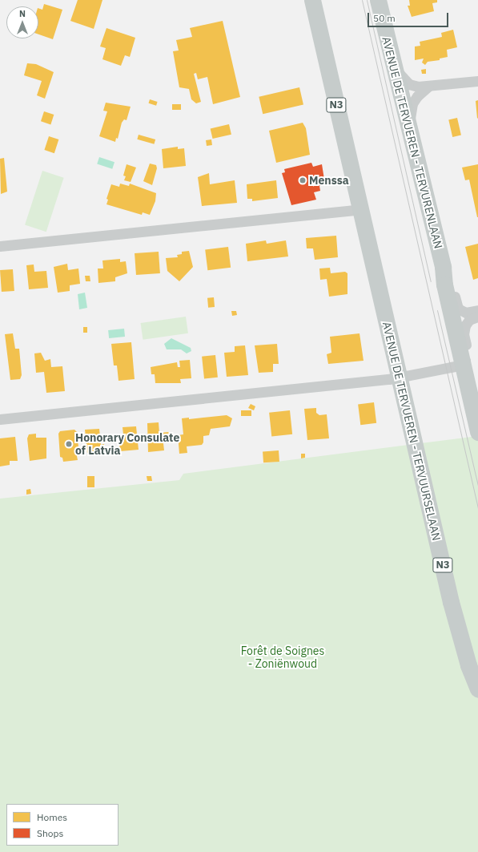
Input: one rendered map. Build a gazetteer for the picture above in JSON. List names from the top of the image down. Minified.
{"streets":{"main road":["N3","AVENUE DE TERVUEREN - TERVURENLAAN","AVENUE DE TERVUEREN - TERVUURSELAAN"]},"crossings":[["N3","AVENUE DE TERVUEREN - TERVUURSELAAN"]],"parks":["Forêt de Soignes - Zoniënwoud"],"places":["Menssa","Honorary Consulate of Latvia"],"legend":["Homes","Shops"],"scale_bar":"50 m","north":"top"}
